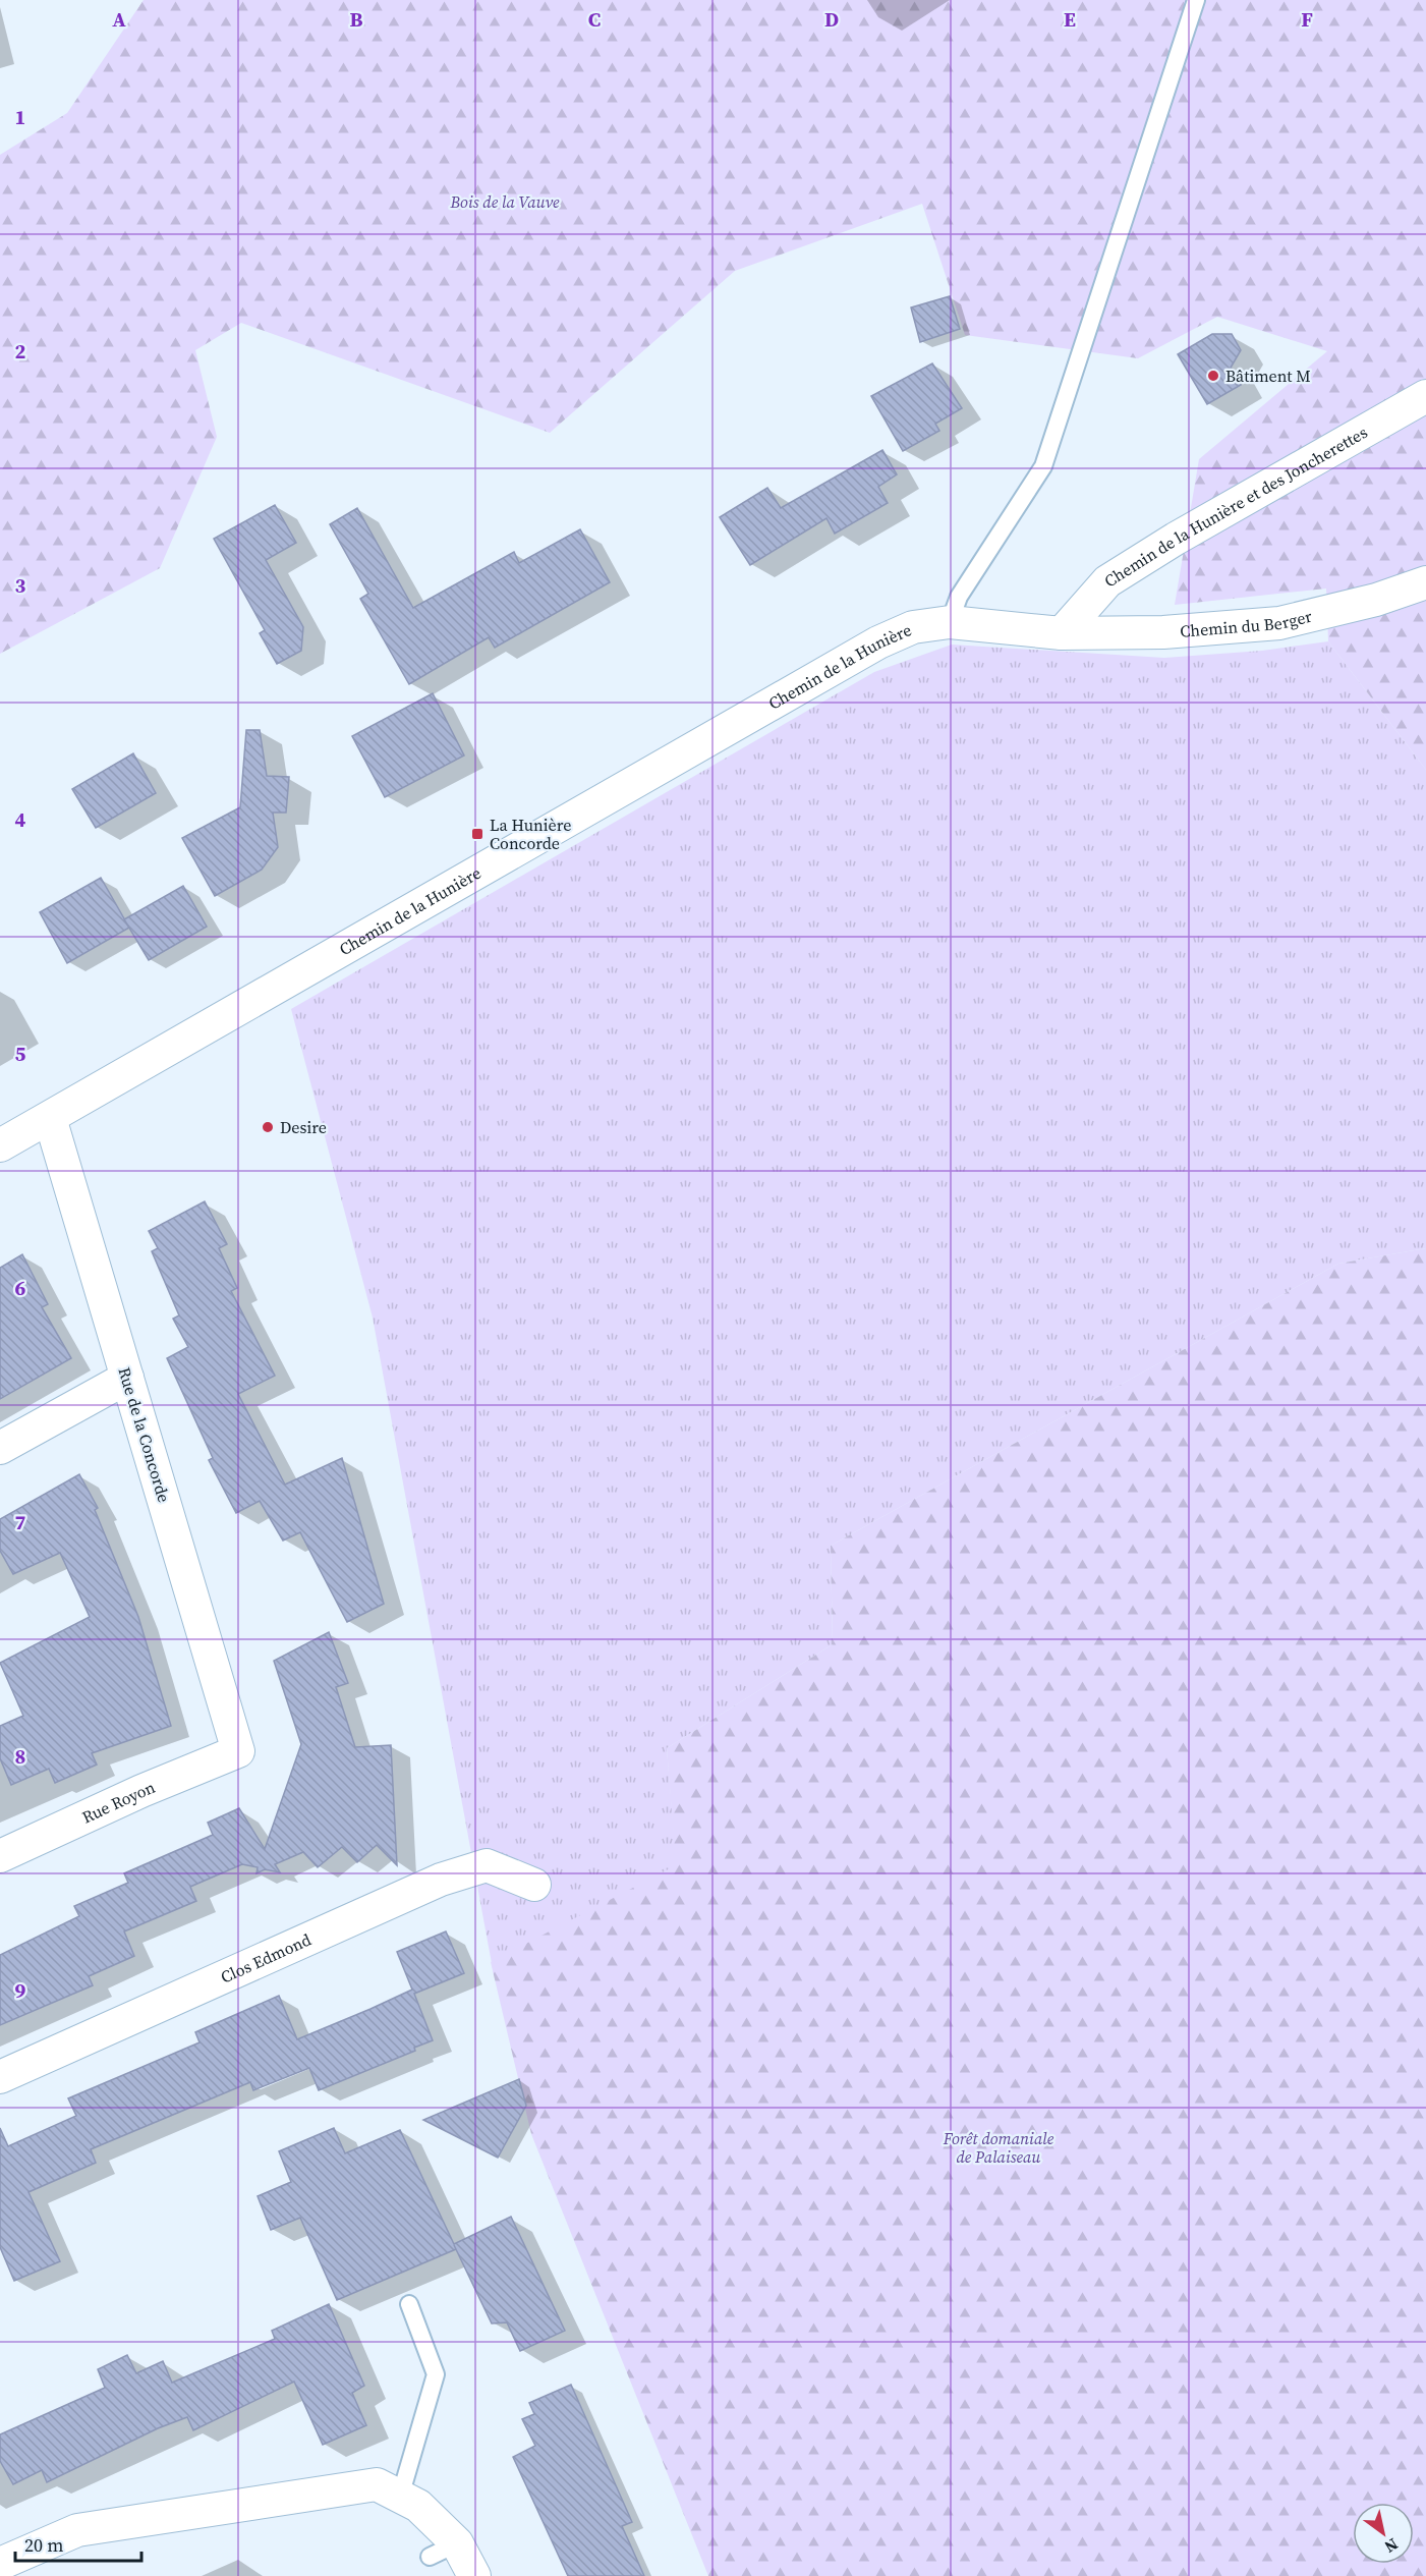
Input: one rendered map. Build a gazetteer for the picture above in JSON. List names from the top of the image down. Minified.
{"streets":{"street":["Chemin de la Hunière et des Joncherettes","Chemin du Berger","Chemin de la Hunière","Rue de la Concorde","Rue Royon","Clos Edmond"]},"crossings":[["Chemin de la Hunière et des Joncherettes","Chemin du Berger"],["Chemin de la Hunière et des Joncherettes","Chemin de la Hunière"],["Chemin du Berger","Chemin de la Hunière"],["Chemin de la Hunière","Rue de la Concorde"],["Rue de la Concorde","Rue Royon"]],"parks":["Bois de la Vauve","Forêt domaniale de Palaiseau"],"places":{"other":["Bâtiment M","Desire"],"transit":["La Hunière Concorde"]},"scale_bar":"20 m","north":"bottom right","grid":{"columns":["A","B","C","D","E","F"],"rows":["1","2","3","4","5","6","7","8","9"]}}
